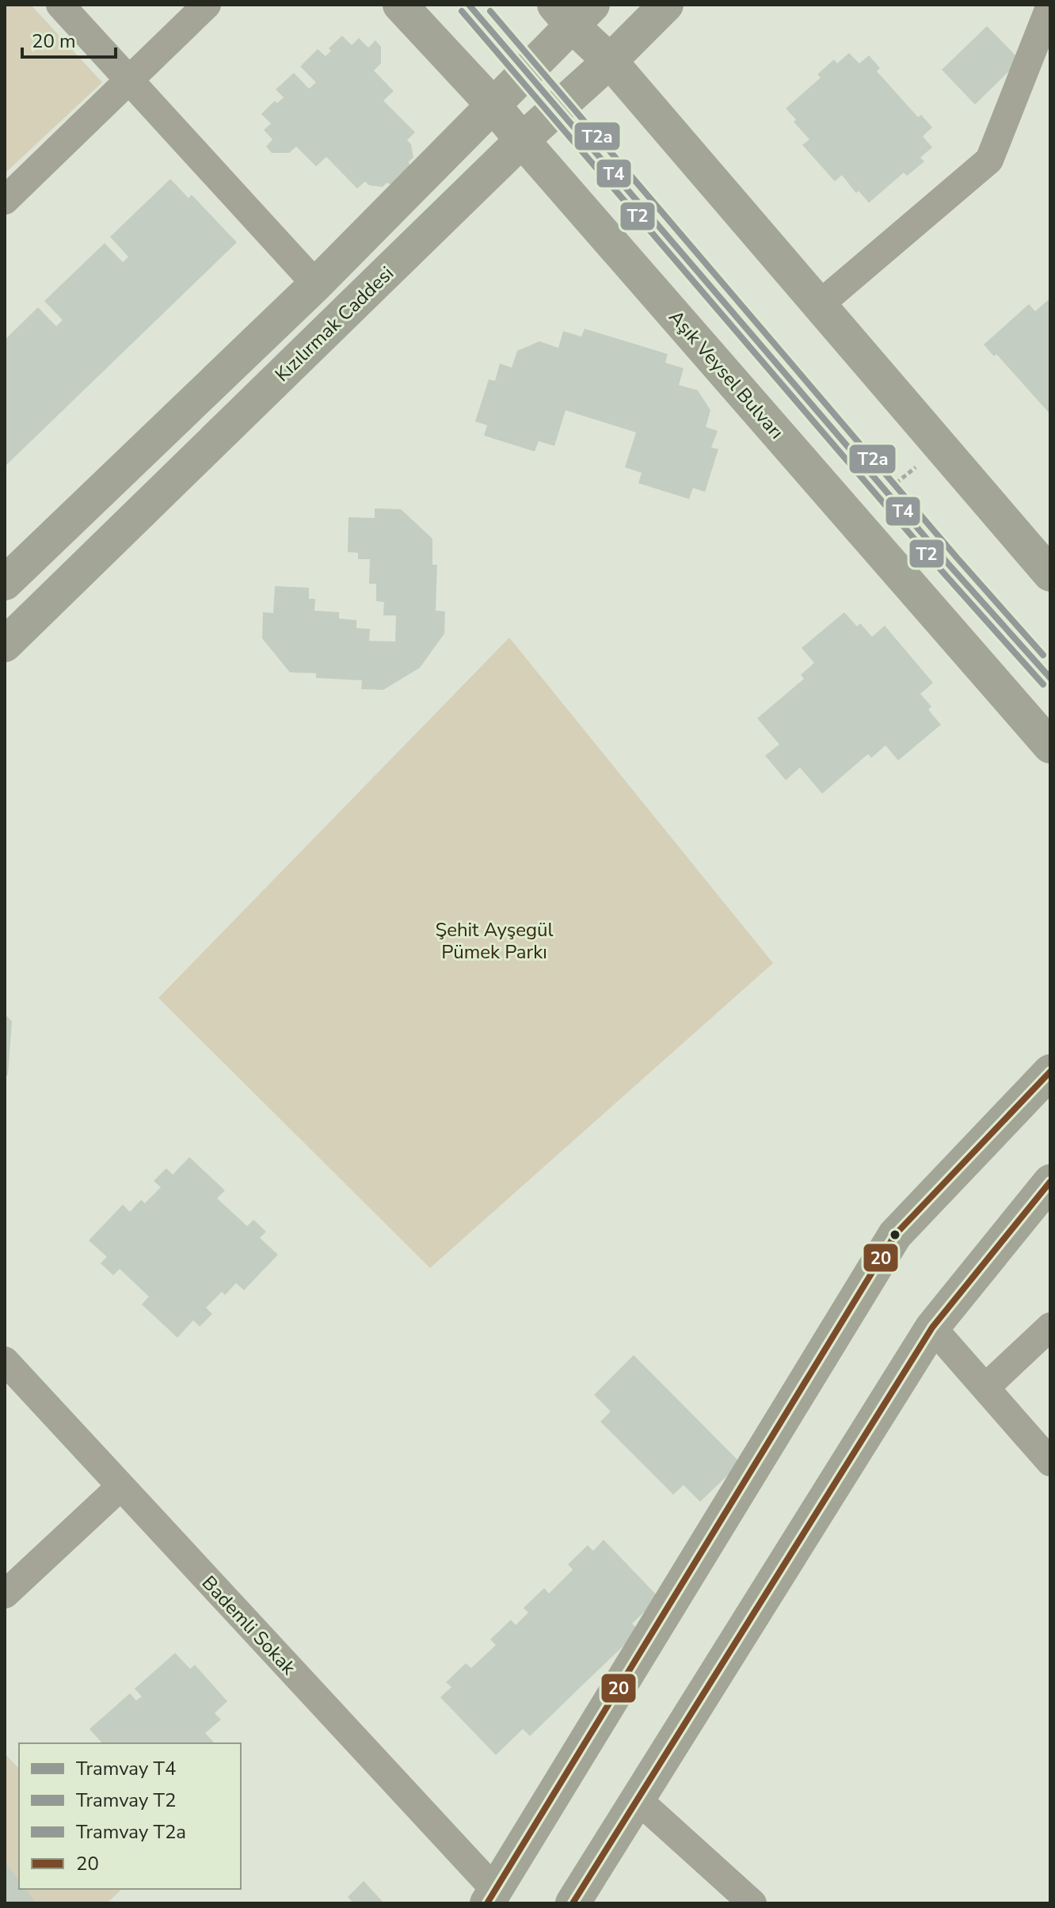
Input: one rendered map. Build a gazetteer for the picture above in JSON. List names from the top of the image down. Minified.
{"streets":{"main road":["Kızılırmak Caddesi","Aşık Veysel Bulvarı"],"street":["Bademli Sokak"]},"crossings":[["Kızılırmak Caddesi","Aşık Veysel Bulvarı"]],"parks":["Şehit Ayşegül Pümek Parkı"],"lines":["tram line T4","tram line T2","tram line T2a","transit line 20"],"legend":["Tramvay T4","Tramvay T2","Tramvay T2a","20"],"scale_bar":"20 m"}
